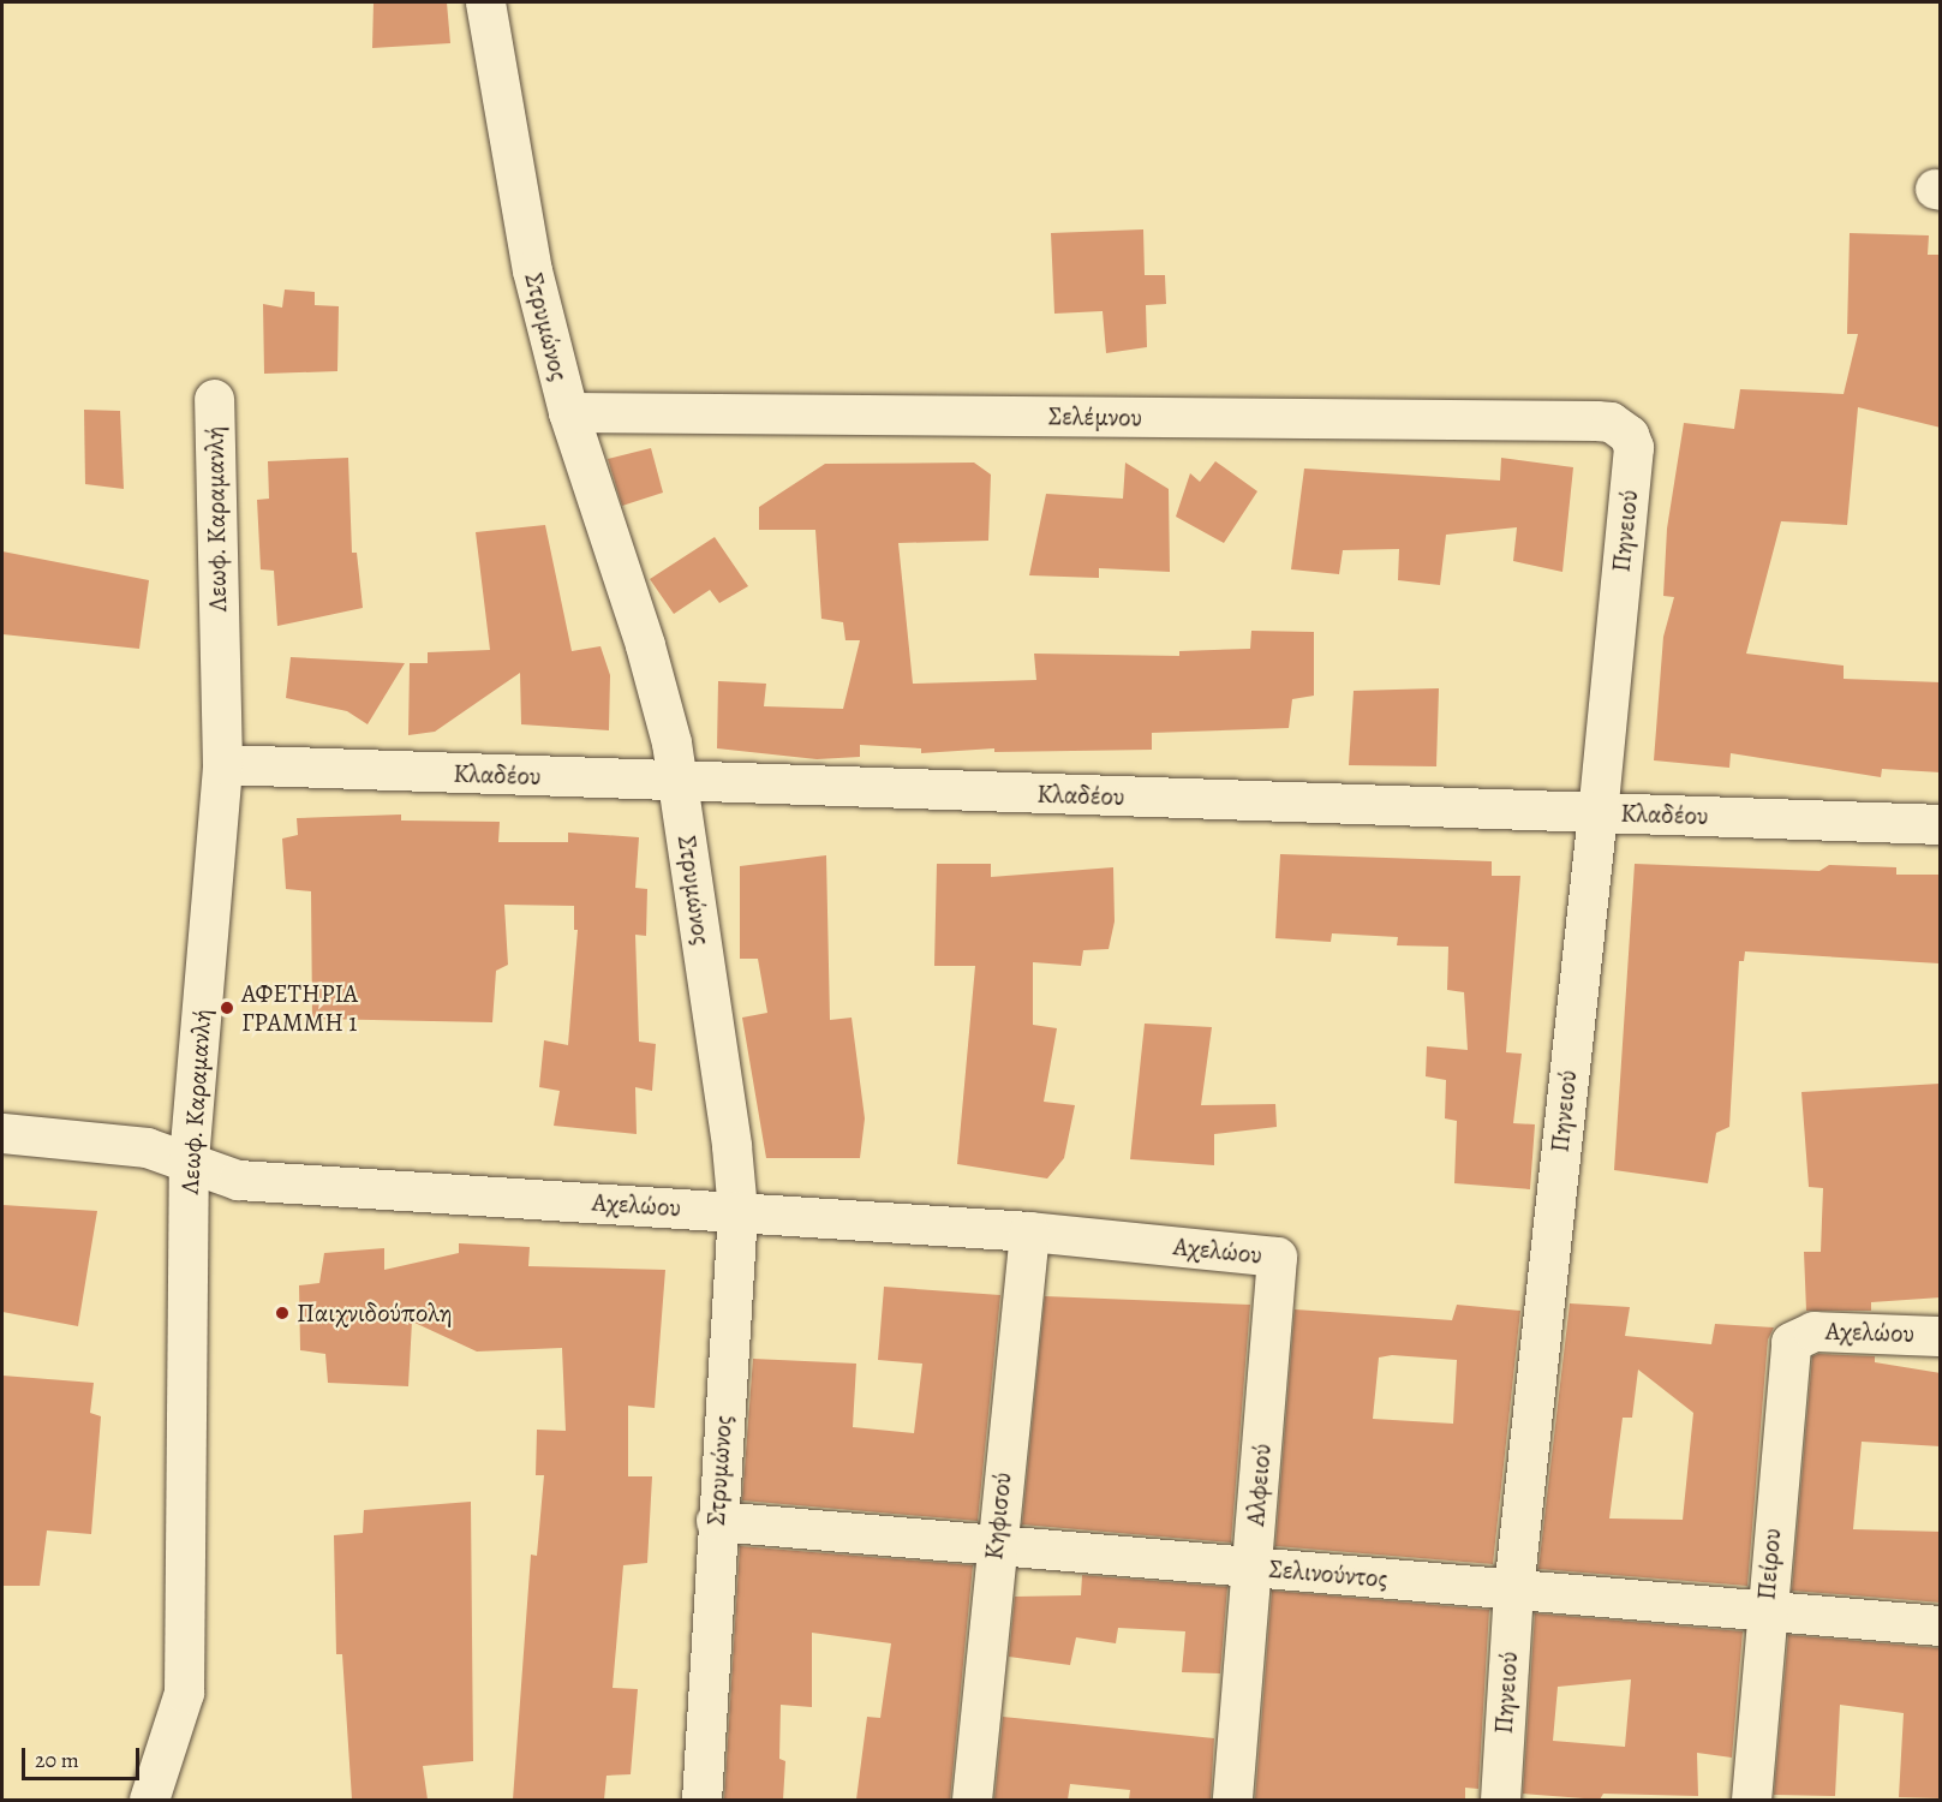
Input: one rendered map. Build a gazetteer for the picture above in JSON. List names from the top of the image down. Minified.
{"streets":{"street":["Στρυμώνος","Σελέμνου","Λεωφ. Καραμανλή","Πηνειού","Κλαδέου","Αχελώου","Αλφειού","Κηφισού","Πείρου","Σελινούντος"]},"crossings":[["Στρυμώνος","Σελέμνου"],["Στρυμώνος","Κλαδέου"],["Στρυμώνος","Αχελώου"],["Στρυμώνος","Σελινούντος"],["Σελέμνου","Πηνειού"],["Λεωφ. Καραμανλή","Κλαδέου"],["Λεωφ. Καραμανλή","Αχελώου"],["Πηνειού","Κλαδέου"],["Πηνειού","Σελινούντος"],["Αχελώου","Αλφειού"],["Αχελώου","Κηφισού"],["Αχελώου","Πείρου"],["Αλφειού","Σελινούντος"],["Κηφισού","Σελινούντος"],["Πείρου","Σελινούντος"]],"places":["ΑΦΕΤΗΡΙΑ ΓΡΑΜΜΗ 1","Παιχνιδούπολη"],"scale_bar":"20 m"}
